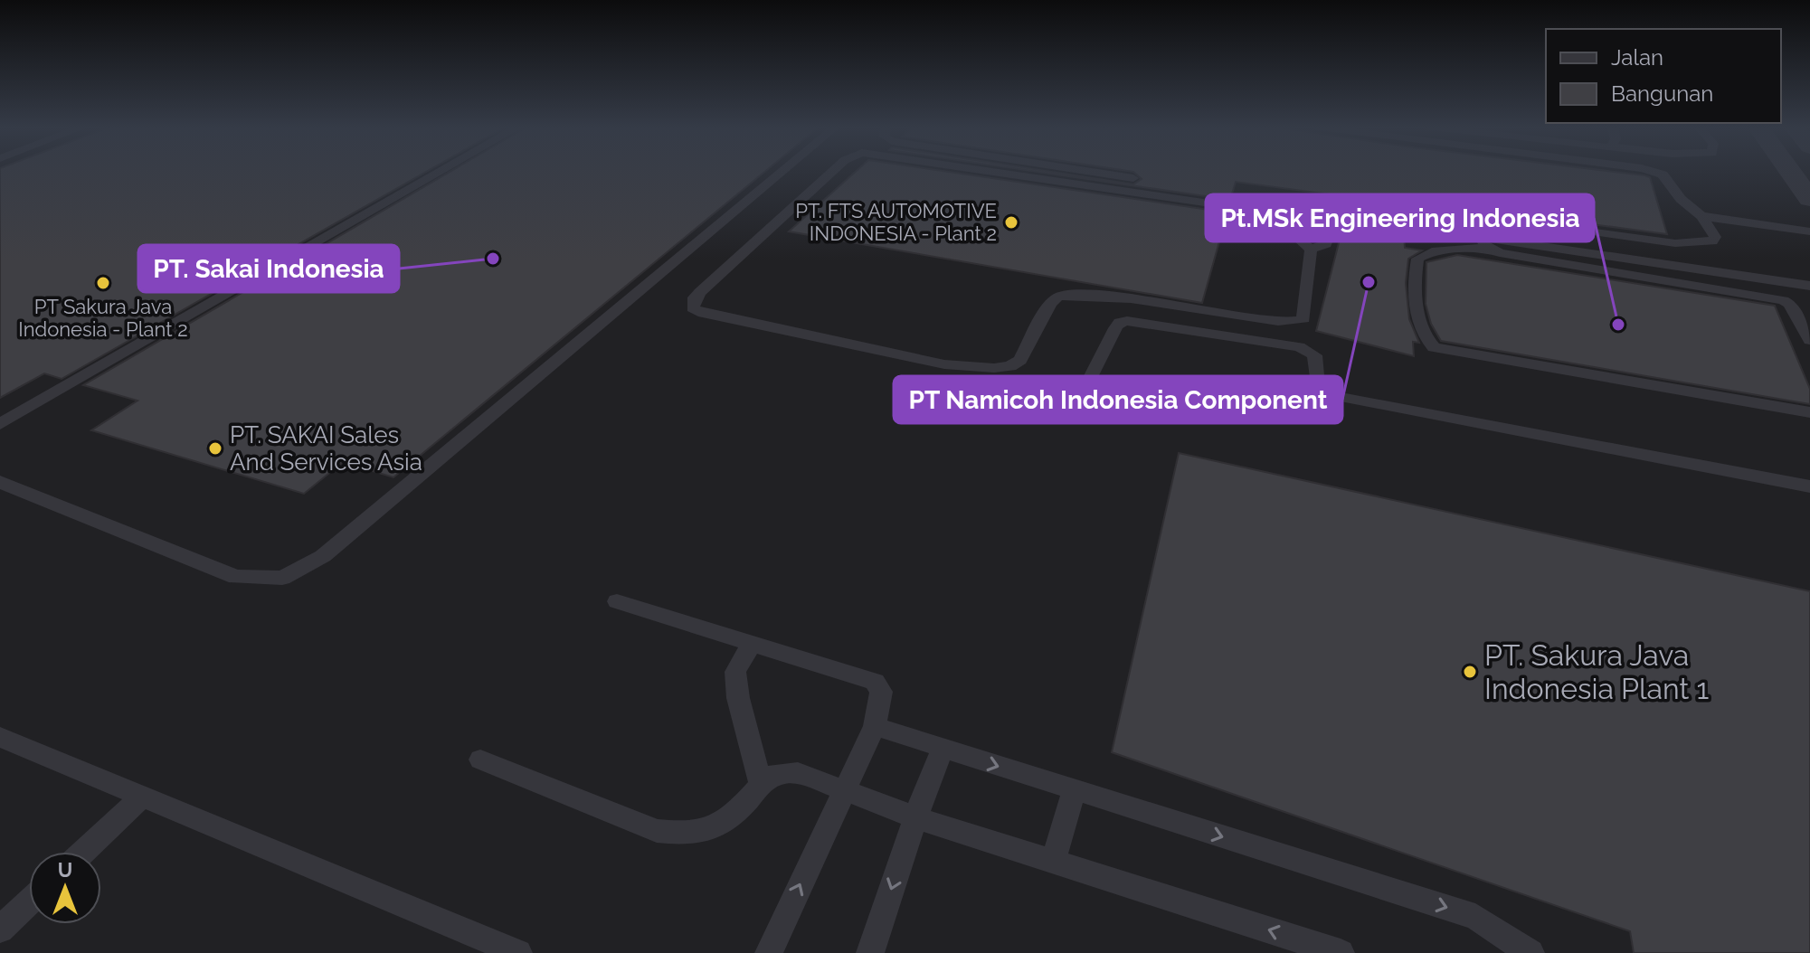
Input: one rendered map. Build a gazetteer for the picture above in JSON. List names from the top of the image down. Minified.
{"places":["PT. FTS AUTOMOTIVE INDONESIA - Plant 2","PT. Sakai Indonesia","PT Namicoh Indonesia Component","PT Sakura Java Indonesia - Plant 2","Pt.MSk Engineering Indonesia","PT. SAKAI Sales And Services Asia","PT. Sakura Java Indonesia Plant 1"],"legend":["Jalan","Bangunan"],"north":"top"}
